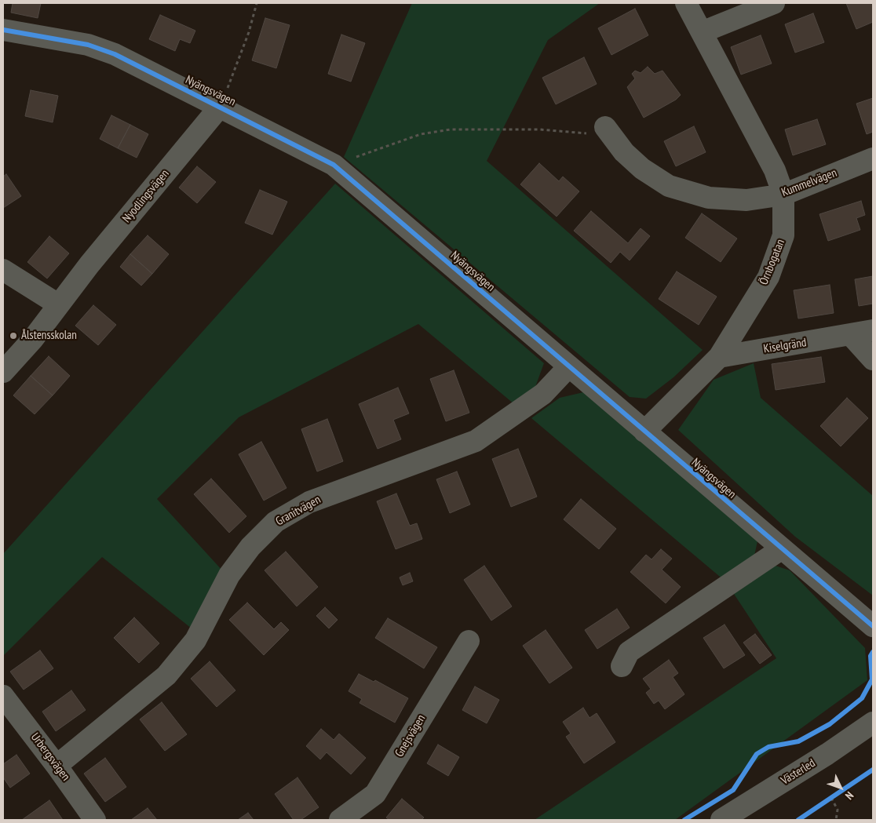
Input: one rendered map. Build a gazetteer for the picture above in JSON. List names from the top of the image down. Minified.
{"streets":{"street":["Nyängsvägen","Kummelvägen","Nyodlingsvägen","Örnbogatan","Kiselgränd","Granitvägen","Gnejsvägen","Urbergsvägen","Västerled"]},"crossings":[["Nyängsvägen","Nyodlingsvägen"],["Nyängsvägen","Örnbogatan"],["Nyängsvägen","Granitvägen"],["Kummelvägen","Örnbogatan"],["Örnbogatan","Kiselgränd"],["Granitvägen","Urbergsvägen"]],"places":["Ålstensskolan"],"north":"bottom right"}
